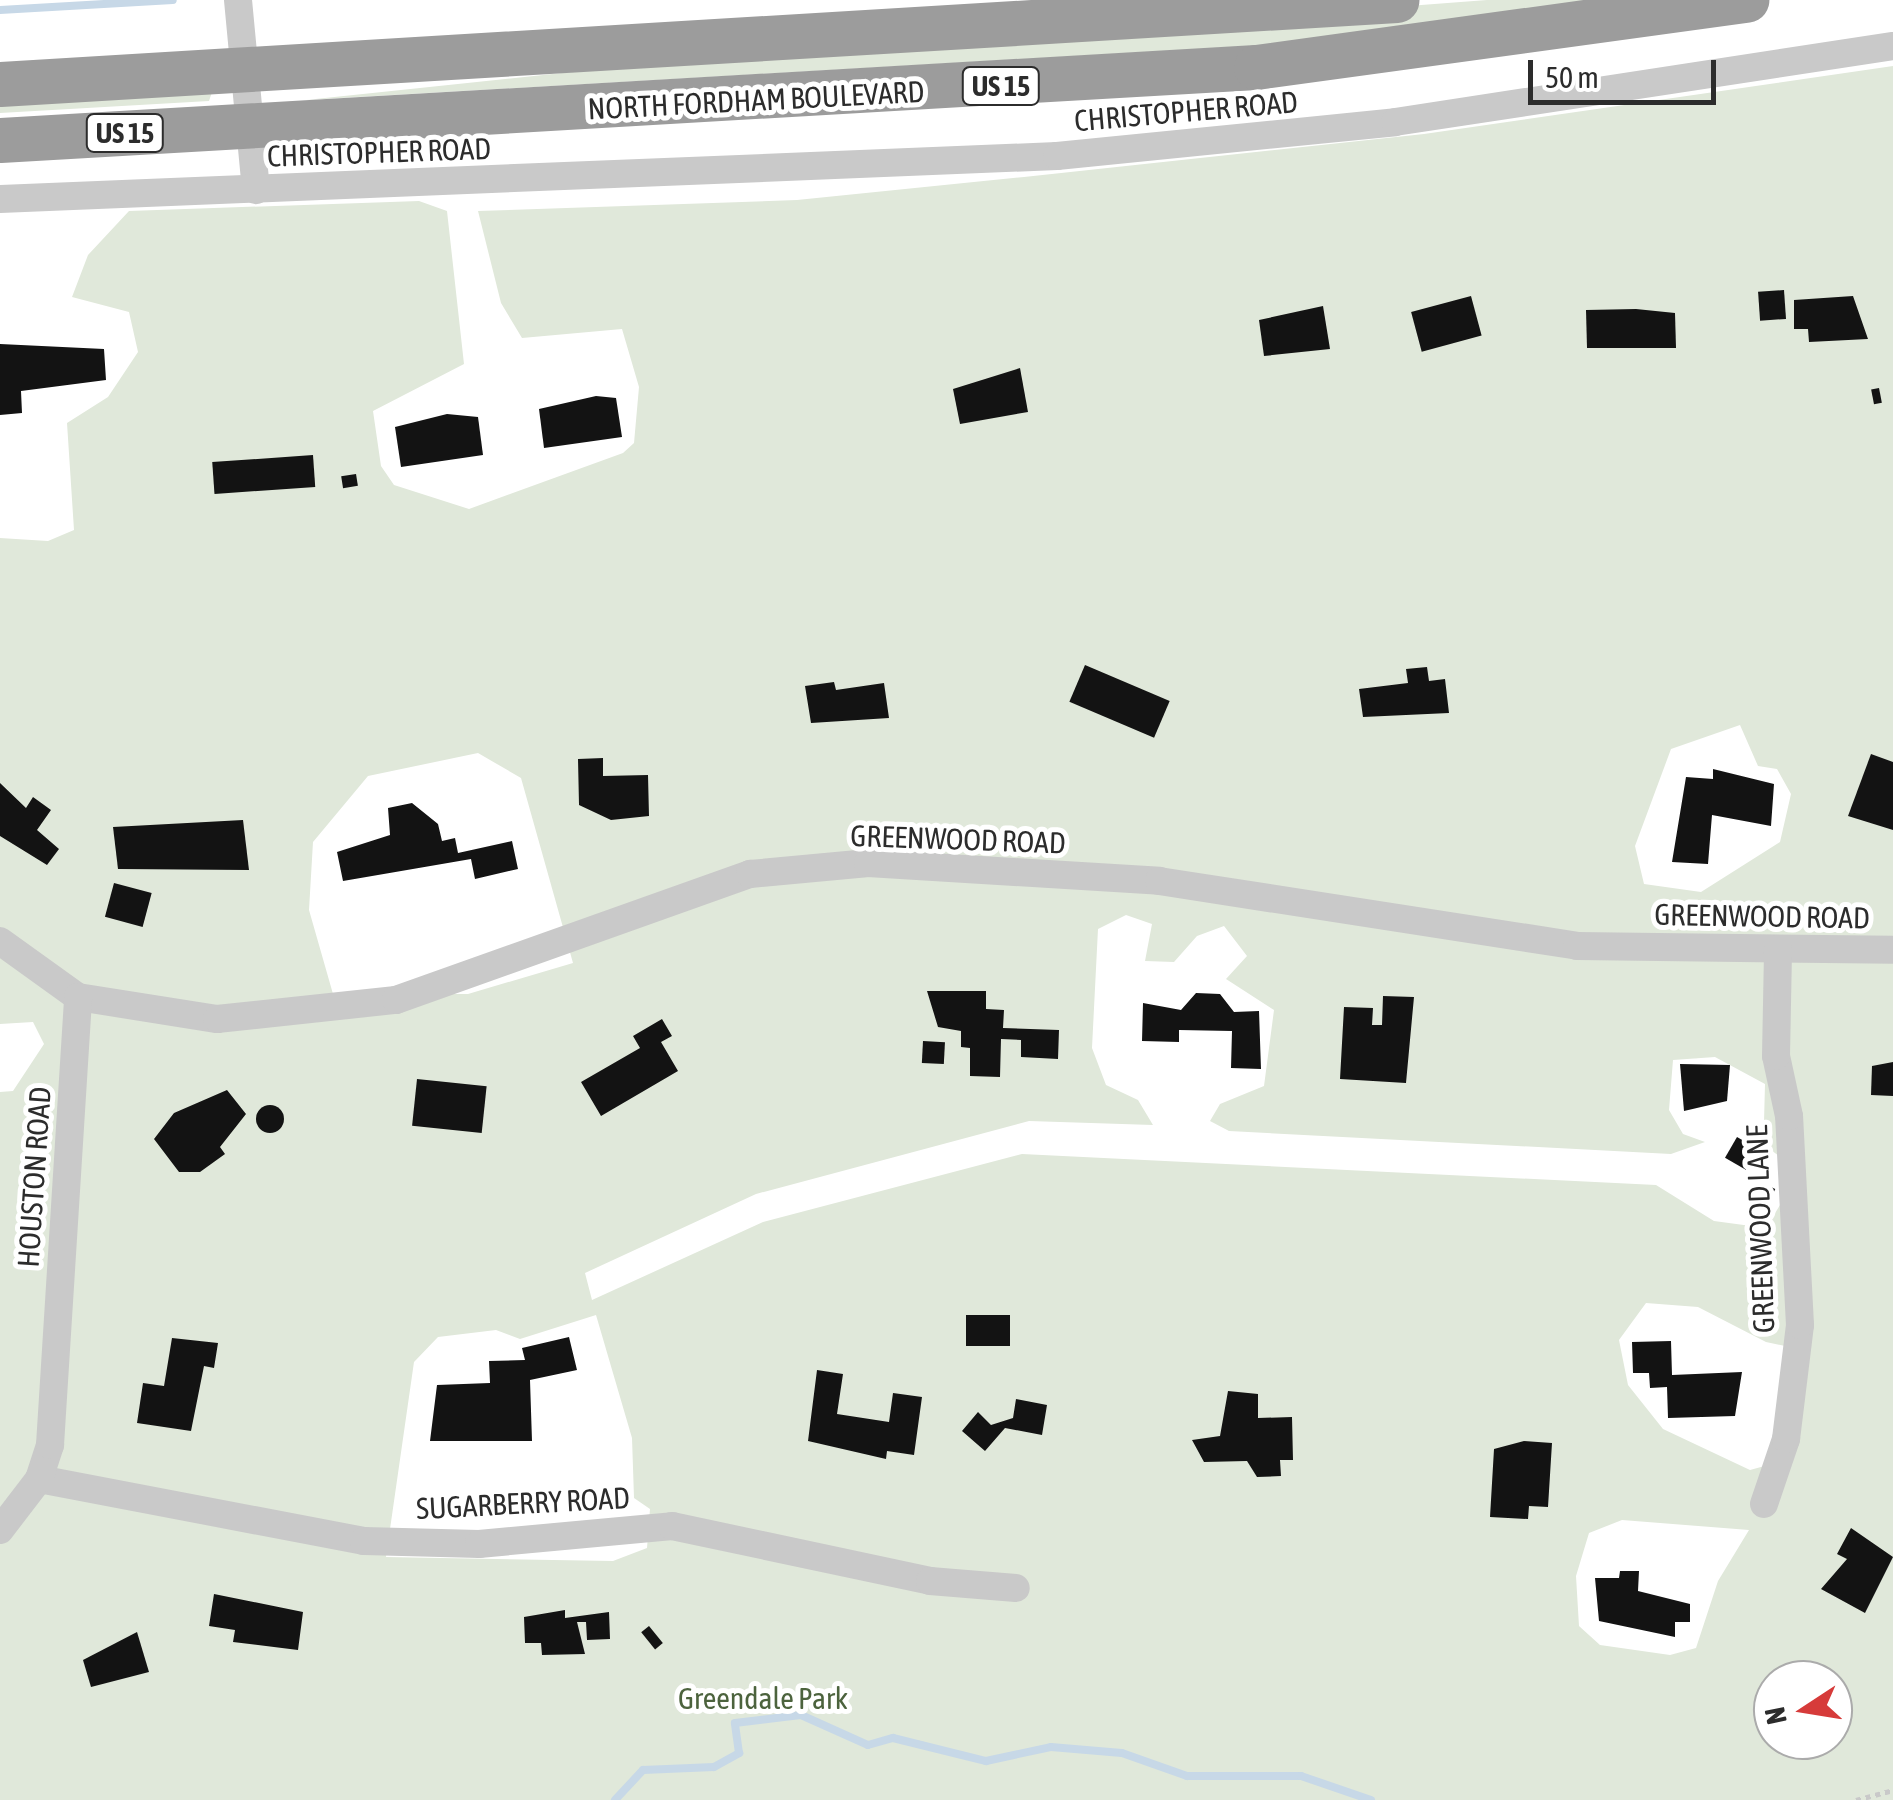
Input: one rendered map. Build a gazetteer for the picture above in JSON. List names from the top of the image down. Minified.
{"streets":{"highway":["US 15","NORTH FORDHAM BOULEVARD"],"street":["CHRISTOPHER ROAD","GREENWOOD ROAD","HOUSTON ROAD","GREENWOOD LANE","SUGARBERRY ROAD"]},"crossings":[["GREENWOOD ROAD","HOUSTON ROAD"],["GREENWOOD ROAD","GREENWOOD LANE"],["HOUSTON ROAD","SUGARBERRY ROAD"]],"parks":["Greendale Park"],"scale_bar":"50 m","north":"left"}
